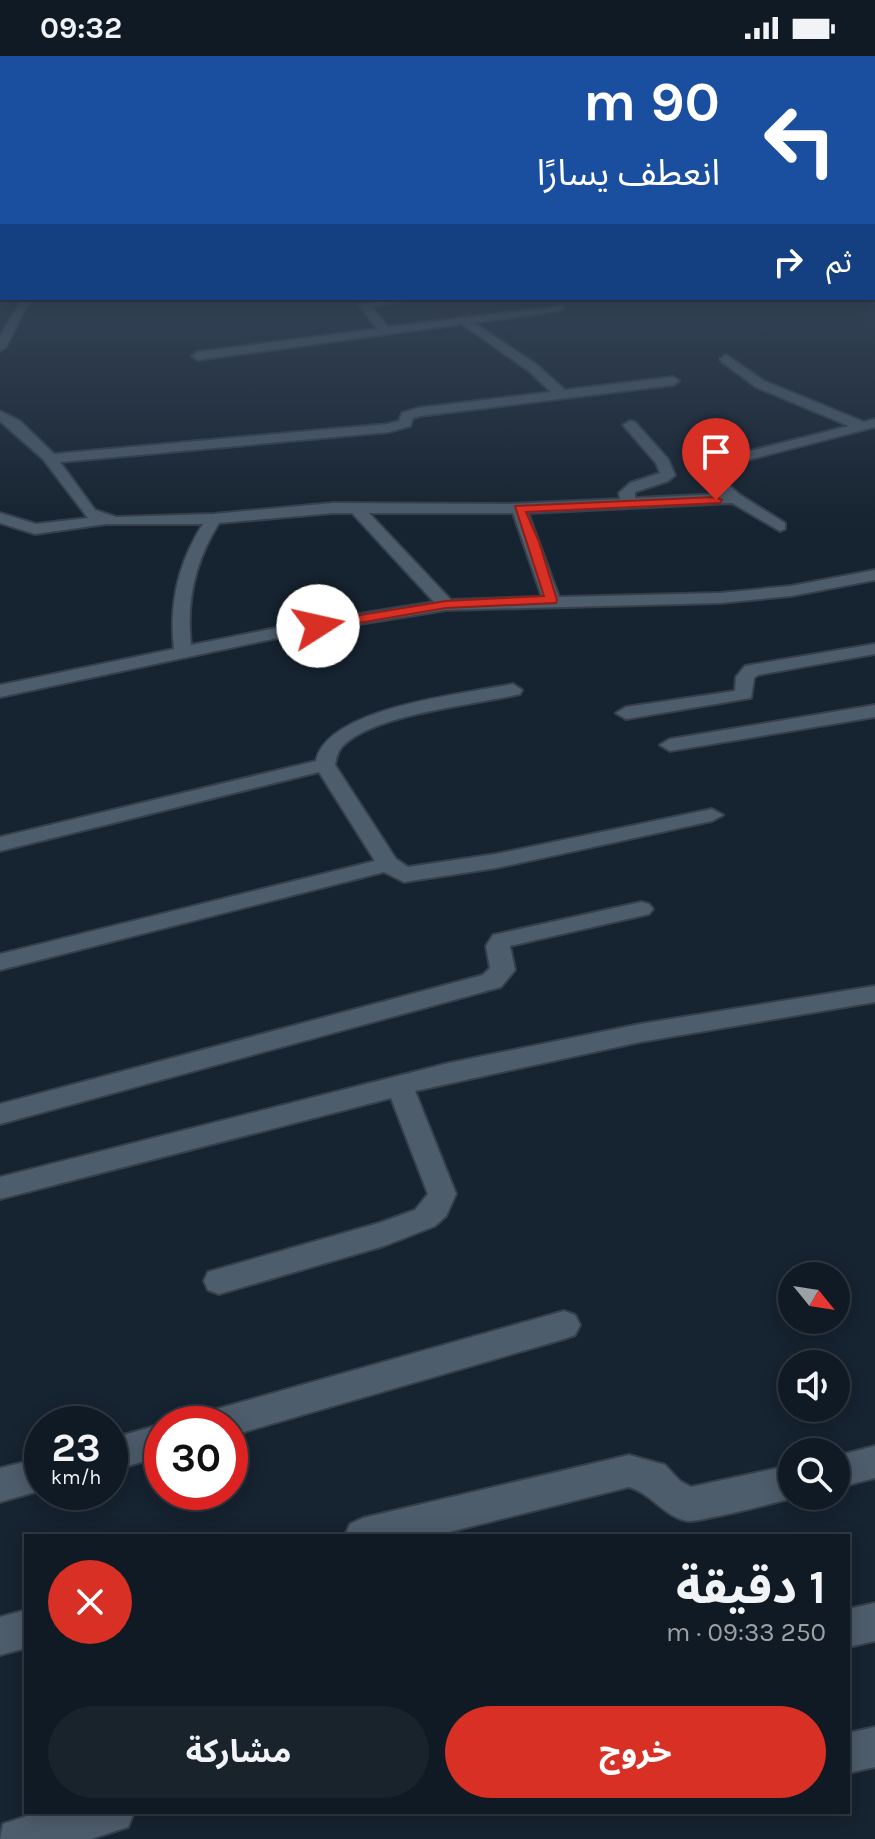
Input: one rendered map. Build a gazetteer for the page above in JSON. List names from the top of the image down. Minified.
{"north":"bottom right","page":{"status":"09:32","turn":["90 m","انعطف يسارًا"],"then":"ثم","speed":"23 km/h","limit":"30","heading":["1 دقيقة","250 m · 09:33"],"buttons":["خروج","مشاركة"]}}
